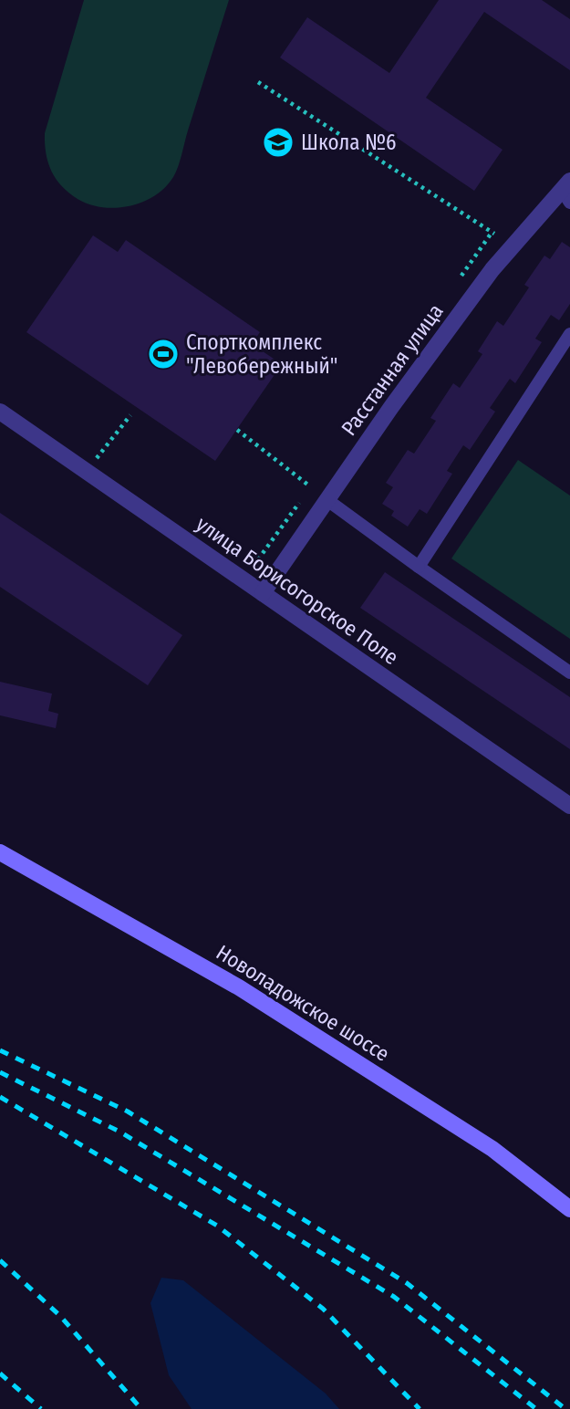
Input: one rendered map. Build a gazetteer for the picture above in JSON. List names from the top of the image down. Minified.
{"streets":{"main road":["Новоладожское шоссе"],"street":["Расстанная улица","улица Борисогорское Поле"]},"crossings":[["Расстанная улица","улица Борисогорское Поле"]],"places":{"school or university":["Школа №6"],"sports":["Спорткомплекс \"Левобережный\""]}}
